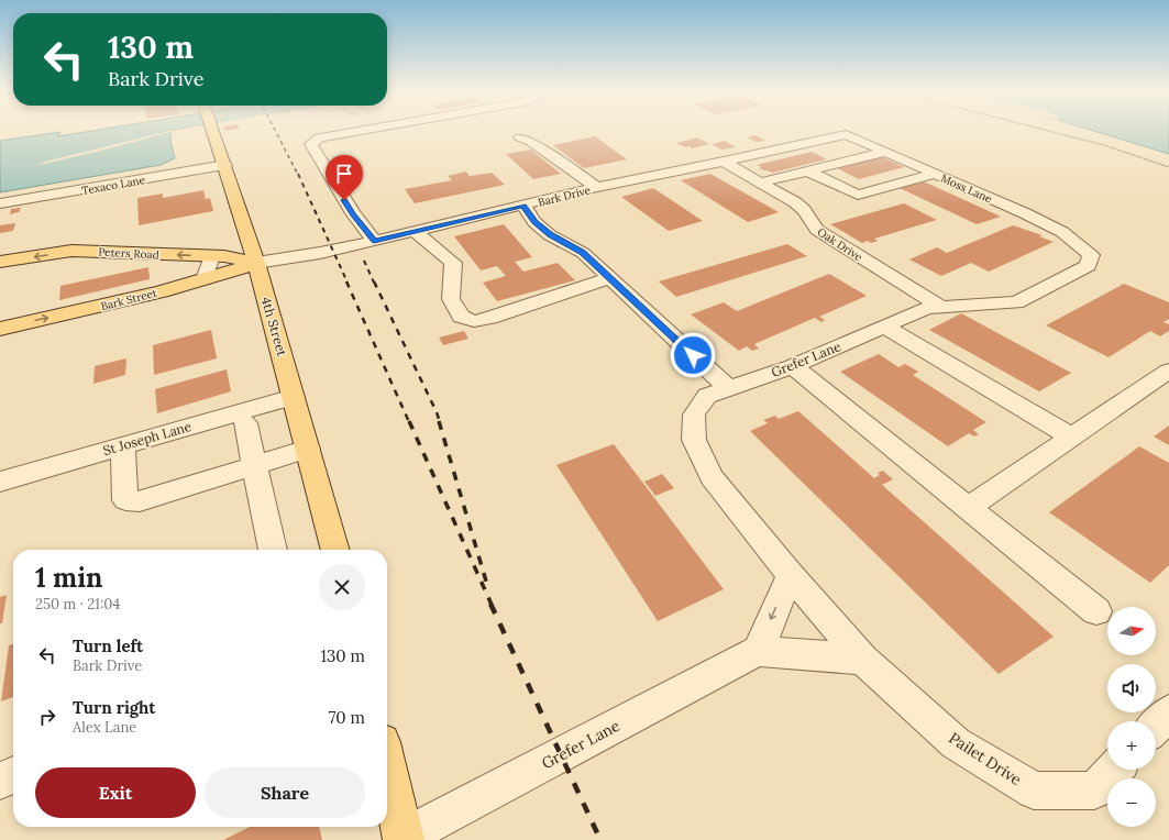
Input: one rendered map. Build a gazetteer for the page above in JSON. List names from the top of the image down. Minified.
{"streets":{"main road":["Peters Road","Bark Street","4th Street"],"street":["Texaco Lane","Moss Lane","Bark Drive","Oak Drive","Grefer Lane","St Joseph Lane","Pailet Drive"]},"crossings":[["Texaco Lane","4th Street"],["Moss Lane","Bark Drive"],["Moss Lane","Grefer Lane"],["Bark Drive","Oak Drive"],["Bark Drive","Peters Road"],["Bark Drive","Bark Street"],["Bark Drive","4th Street"],["Oak Drive","Grefer Lane"],["Peters Road","Bark Street"],["Peters Road","4th Street"],["Bark Street","4th Street"],["4th Street","St Joseph Lane"],["Grefer Lane","Pailet Drive"]],"one_way":["Peters Road","Bark Street"],"north":"right","page":{"turn":["130 m","Bark Drive"],"heading":["1 min","250 m · 21:04"],"map_buttons":["+","−"],"list":[{"name":"Turn left","note":"Bark Drive","value":"130 m"},{"name":"Turn right","note":"Alex Lane","value":"70 m"}],"buttons":["Exit","Share"]}}
